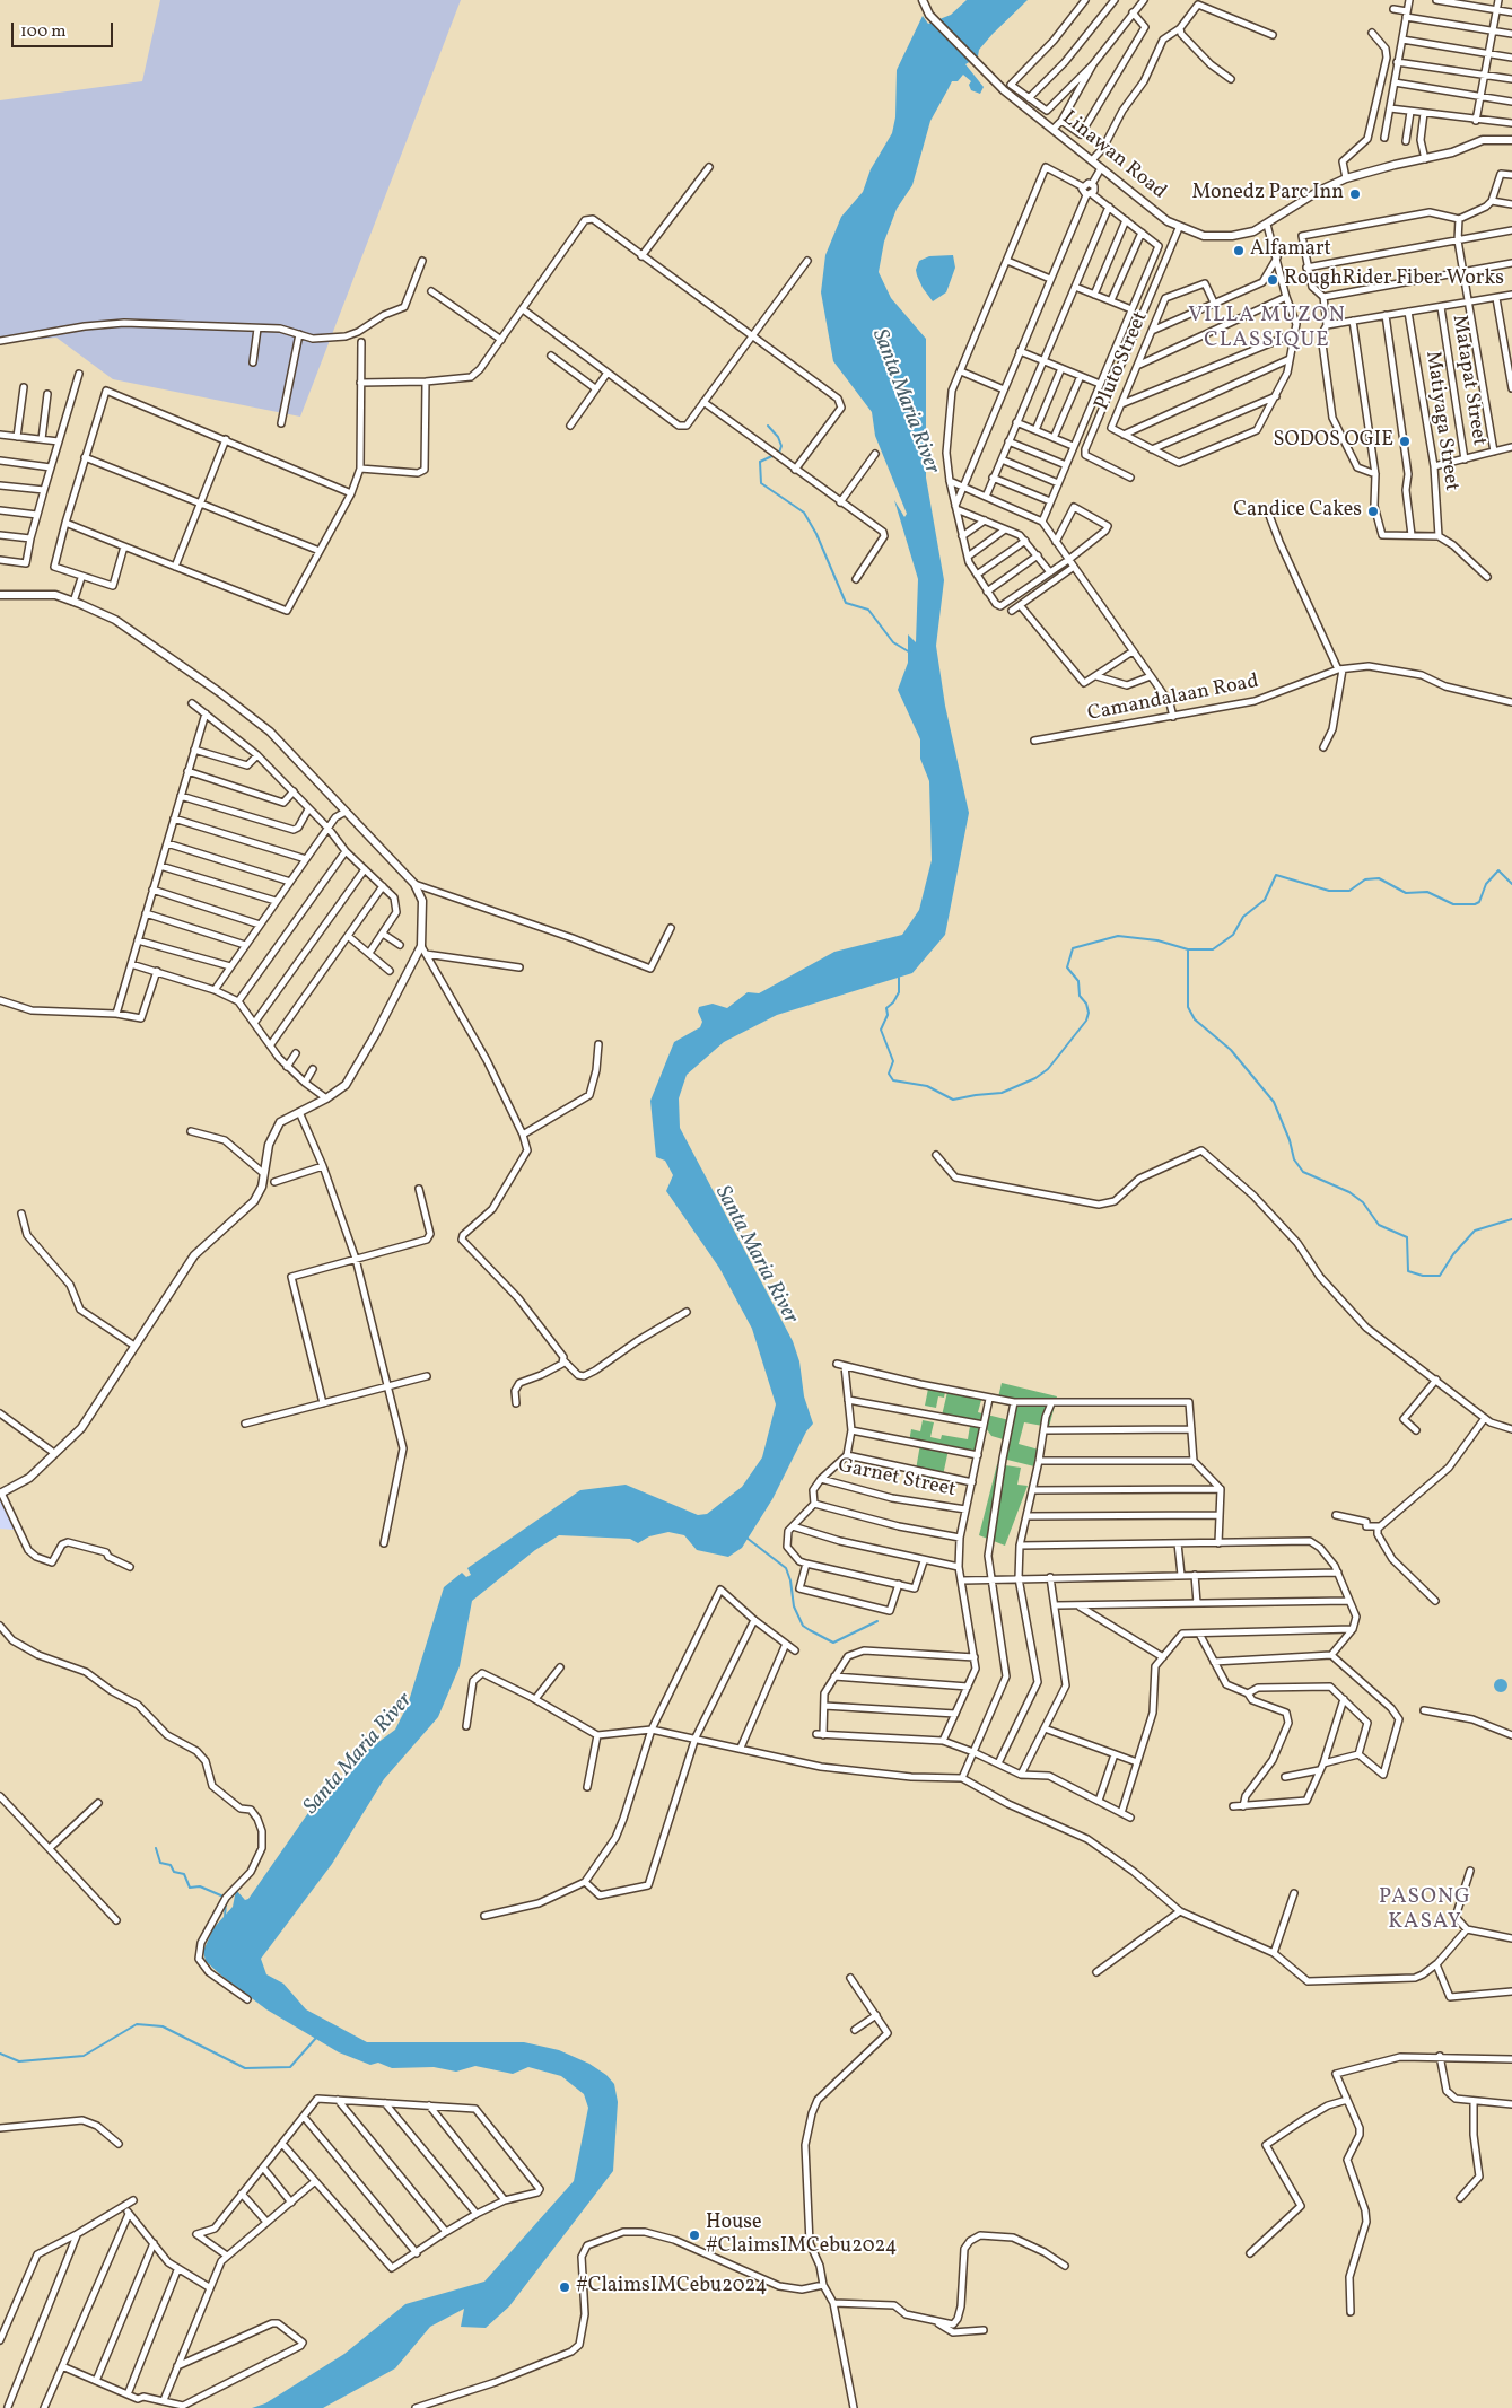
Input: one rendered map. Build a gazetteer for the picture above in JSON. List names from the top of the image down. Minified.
{"streets":{"street":["Linawan Road","Pluto Street","Matapat Street","Matiyaga Street","Camandalaan Road","Garnet Street"]},"districts":["VILLA MUZON CLASSIQUE","PASONG KASAY"],"water":["Santa Maria River"],"places":["Monedz Parc Inn","Alfamart","RoughRider Fiber Works","SODOS OGIE","Candice Cakes","House #ClaimsIMCebu2024","#ClaimsIMCebu2024"],"scale_bar":"100 m"}
